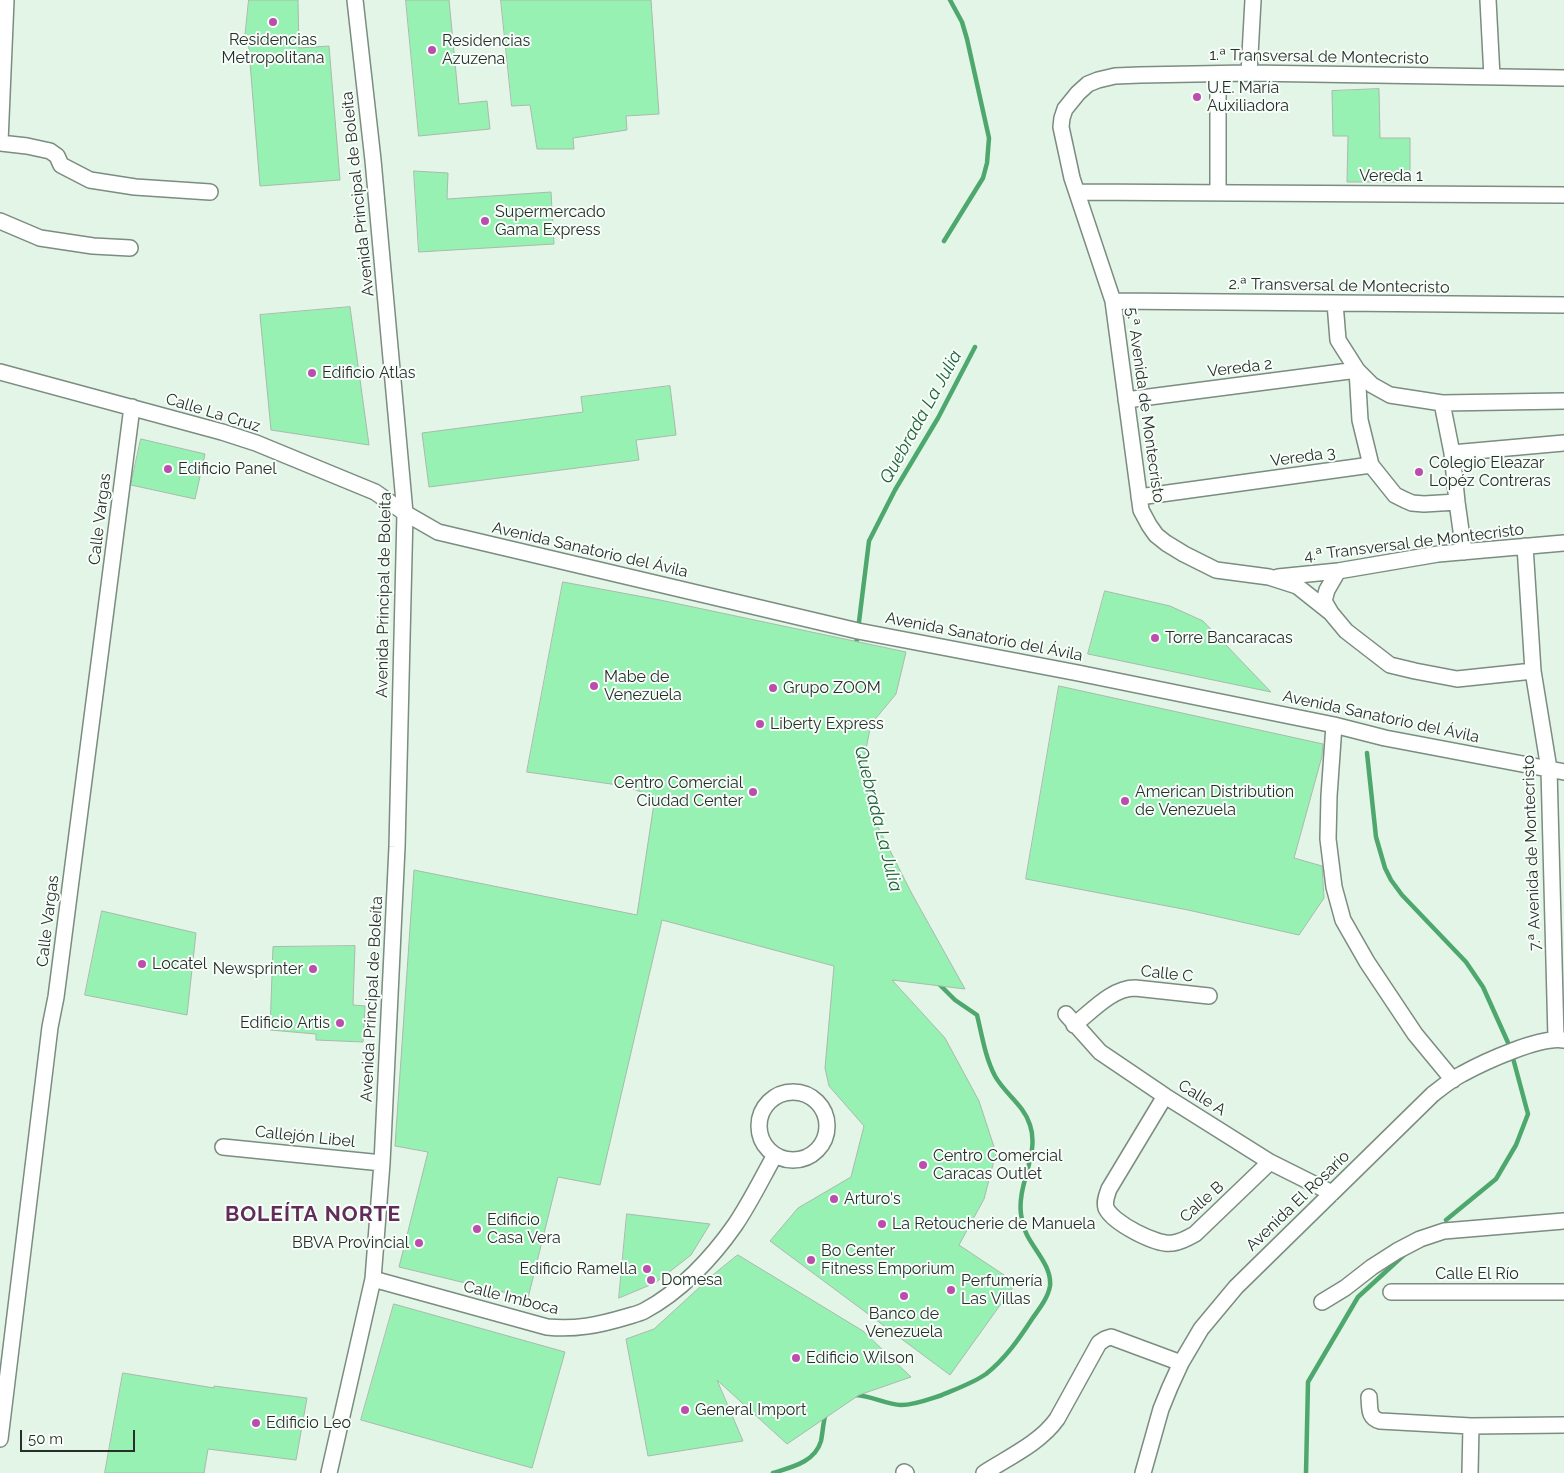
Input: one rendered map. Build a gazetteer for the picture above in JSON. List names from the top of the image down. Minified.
{"streets":{"street":["1.ª Transversal de Montecristo","Vereda 1","Avenida Principal de Boleíta","2.ª Transversal de Montecristo","Vereda 2","5.ª Avenida de Montecristo","Calle La Cruz","Vereda 3","Calle Vargas","4.ª Transversal de Montecristo","Avenida Sanatorio del Ávila","7.ª Avenida de Montecristo","Calle C","Calle A","Callejón Libel","Avenida El Rosario","Calle B","Calle El Río","Calle Imboca"]},"crossings":[["1.ª Transversal de Montecristo","5.ª Avenida de Montecristo"],["Vereda 1","5.ª Avenida de Montecristo"],["Avenida Principal de Boleíta","Calle La Cruz"],["Avenida Principal de Boleíta","Avenida Sanatorio del Ávila"],["Avenida Principal de Boleíta","Callejón Libel"],["Avenida Principal de Boleíta","Calle Imboca"],["2.ª Transversal de Montecristo","5.ª Avenida de Montecristo"],["Vereda 2","5.ª Avenida de Montecristo"],["5.ª Avenida de Montecristo","Vereda 3"],["5.ª Avenida de Montecristo","4.ª Transversal de Montecristo"],["5.ª Avenida de Montecristo","7.ª Avenida de Montecristo"],["Calle La Cruz","Calle Vargas"],["Calle La Cruz","Avenida Sanatorio del Ávila"],["4.ª Transversal de Montecristo","7.ª Avenida de Montecristo"],["Avenida Sanatorio del Ávila","7.ª Avenida de Montecristo"],["7.ª Avenida de Montecristo","Avenida El Rosario"],["Calle C","Calle A"],["Calle A","Avenida El Rosario"],["Calle A","Calle B"]],"districts":["BOLEÍTA NORTE"],"water":["Quebrada La Julia"],"places":["Residencias Metropolitana","Residencias Azuzena","U.E. María Auxiliadora","Supermercado Gama Express","Edificio Atlas","Edificio Panel","Colegio Eleazar Lopéz Contreras","Torre Bancaracas","Mabe de Venezuela","Grupo ZOOM","Liberty Express","Centro Comercial Ciudad Center","American Distribution de Venezuela","Locatel","Newsprinter","Edificio Artis","Centro Comercial Caracas Outlet","Arturo's","La Retoucherie de Manuela","Edificio Casa Vera","BBVA Provincial","Bo Center Fitness Emporium","Edificio Ramella","Domesa","Perfumería Las Villas","Banco de Venezuela","Edificio Wilson","General Import","Edificio Leo"],"scale_bar":"50 m"}
